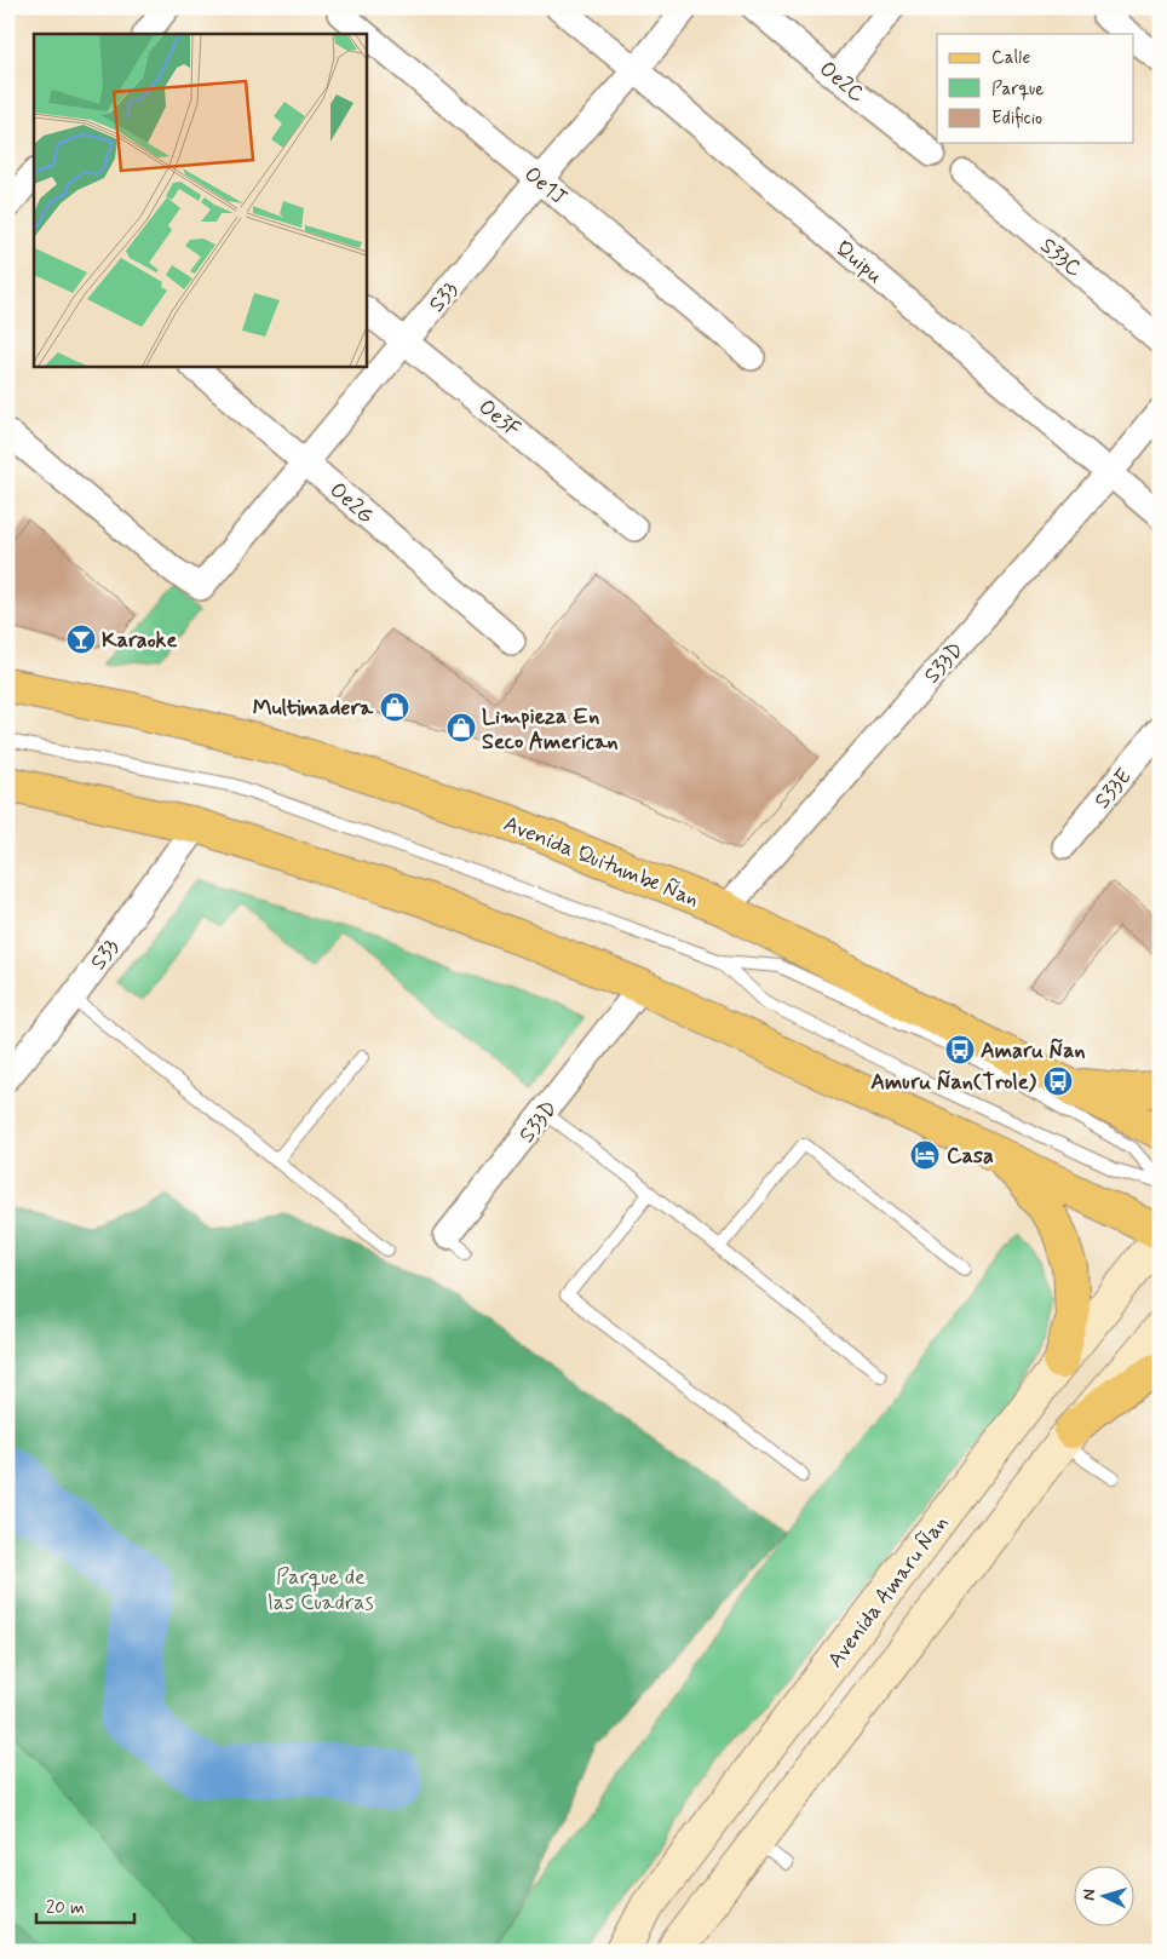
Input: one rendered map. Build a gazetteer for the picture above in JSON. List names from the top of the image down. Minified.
{"streets":{"main road":["Avenida Quitumbe Ñan","Avenida Amaru Ñan"],"street":["Oe2C","Oe1J","S33C","Quipu","S33","Oe3F","Oe2G","S33D","S33E"]},"crossings":[["Oe1J","S33"],["Quipu","S33"],["Quipu","S33D"],["S33","Oe3F"],["S33","Oe2G"],["S33D","Avenida Quitumbe Ñan"]],"parks":["Parque de las Cuadras"],"places":{"bar":["Karaoke"],"shop":["Multimadera","Limpieza En Seco American"],"bus stop":["Amaru Ñan","Amuru Ñan(Trole)"],"hotel":["Casa"]},"legend":["Calle","Parque","Edificio"],"scale_bar":"20 m","north":"left"}
